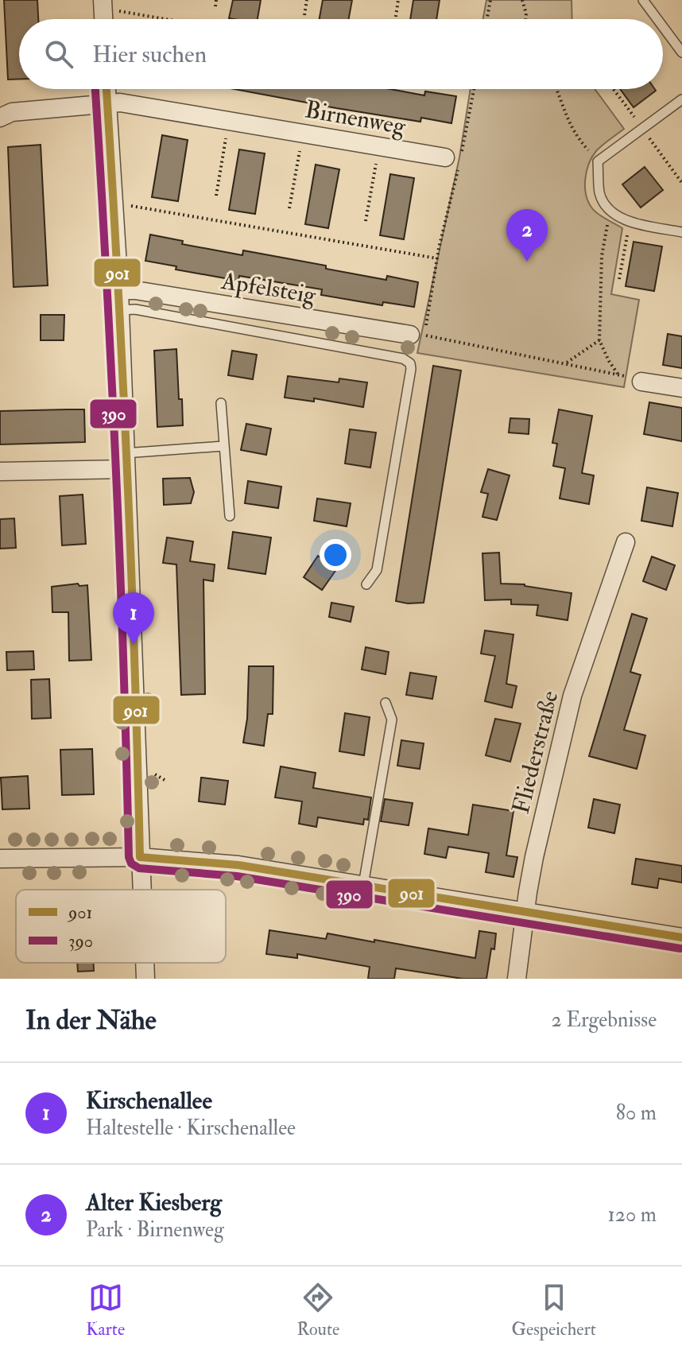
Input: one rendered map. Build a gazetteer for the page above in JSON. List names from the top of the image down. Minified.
{"streets":{"street":["Birnenweg","Apfelsteig","Fliederstraße"]},"lines":["transit line 901","transit line 390"],"legend":["901","390"],"page":{"search":"Hier suchen","pins":["2","1"],"heading":["In der Nähe","2 Ergebnisse"],"list":[{"mark":"1","name":"Kirschenallee","note":"Haltestelle · Kirschenallee","value":"80 m"},{"mark":"2","name":"Alter Kiesberg","note":"Park · Birnenweg","value":"120 m"}],"nav":["Karte","Route","Gespeichert"]}}
